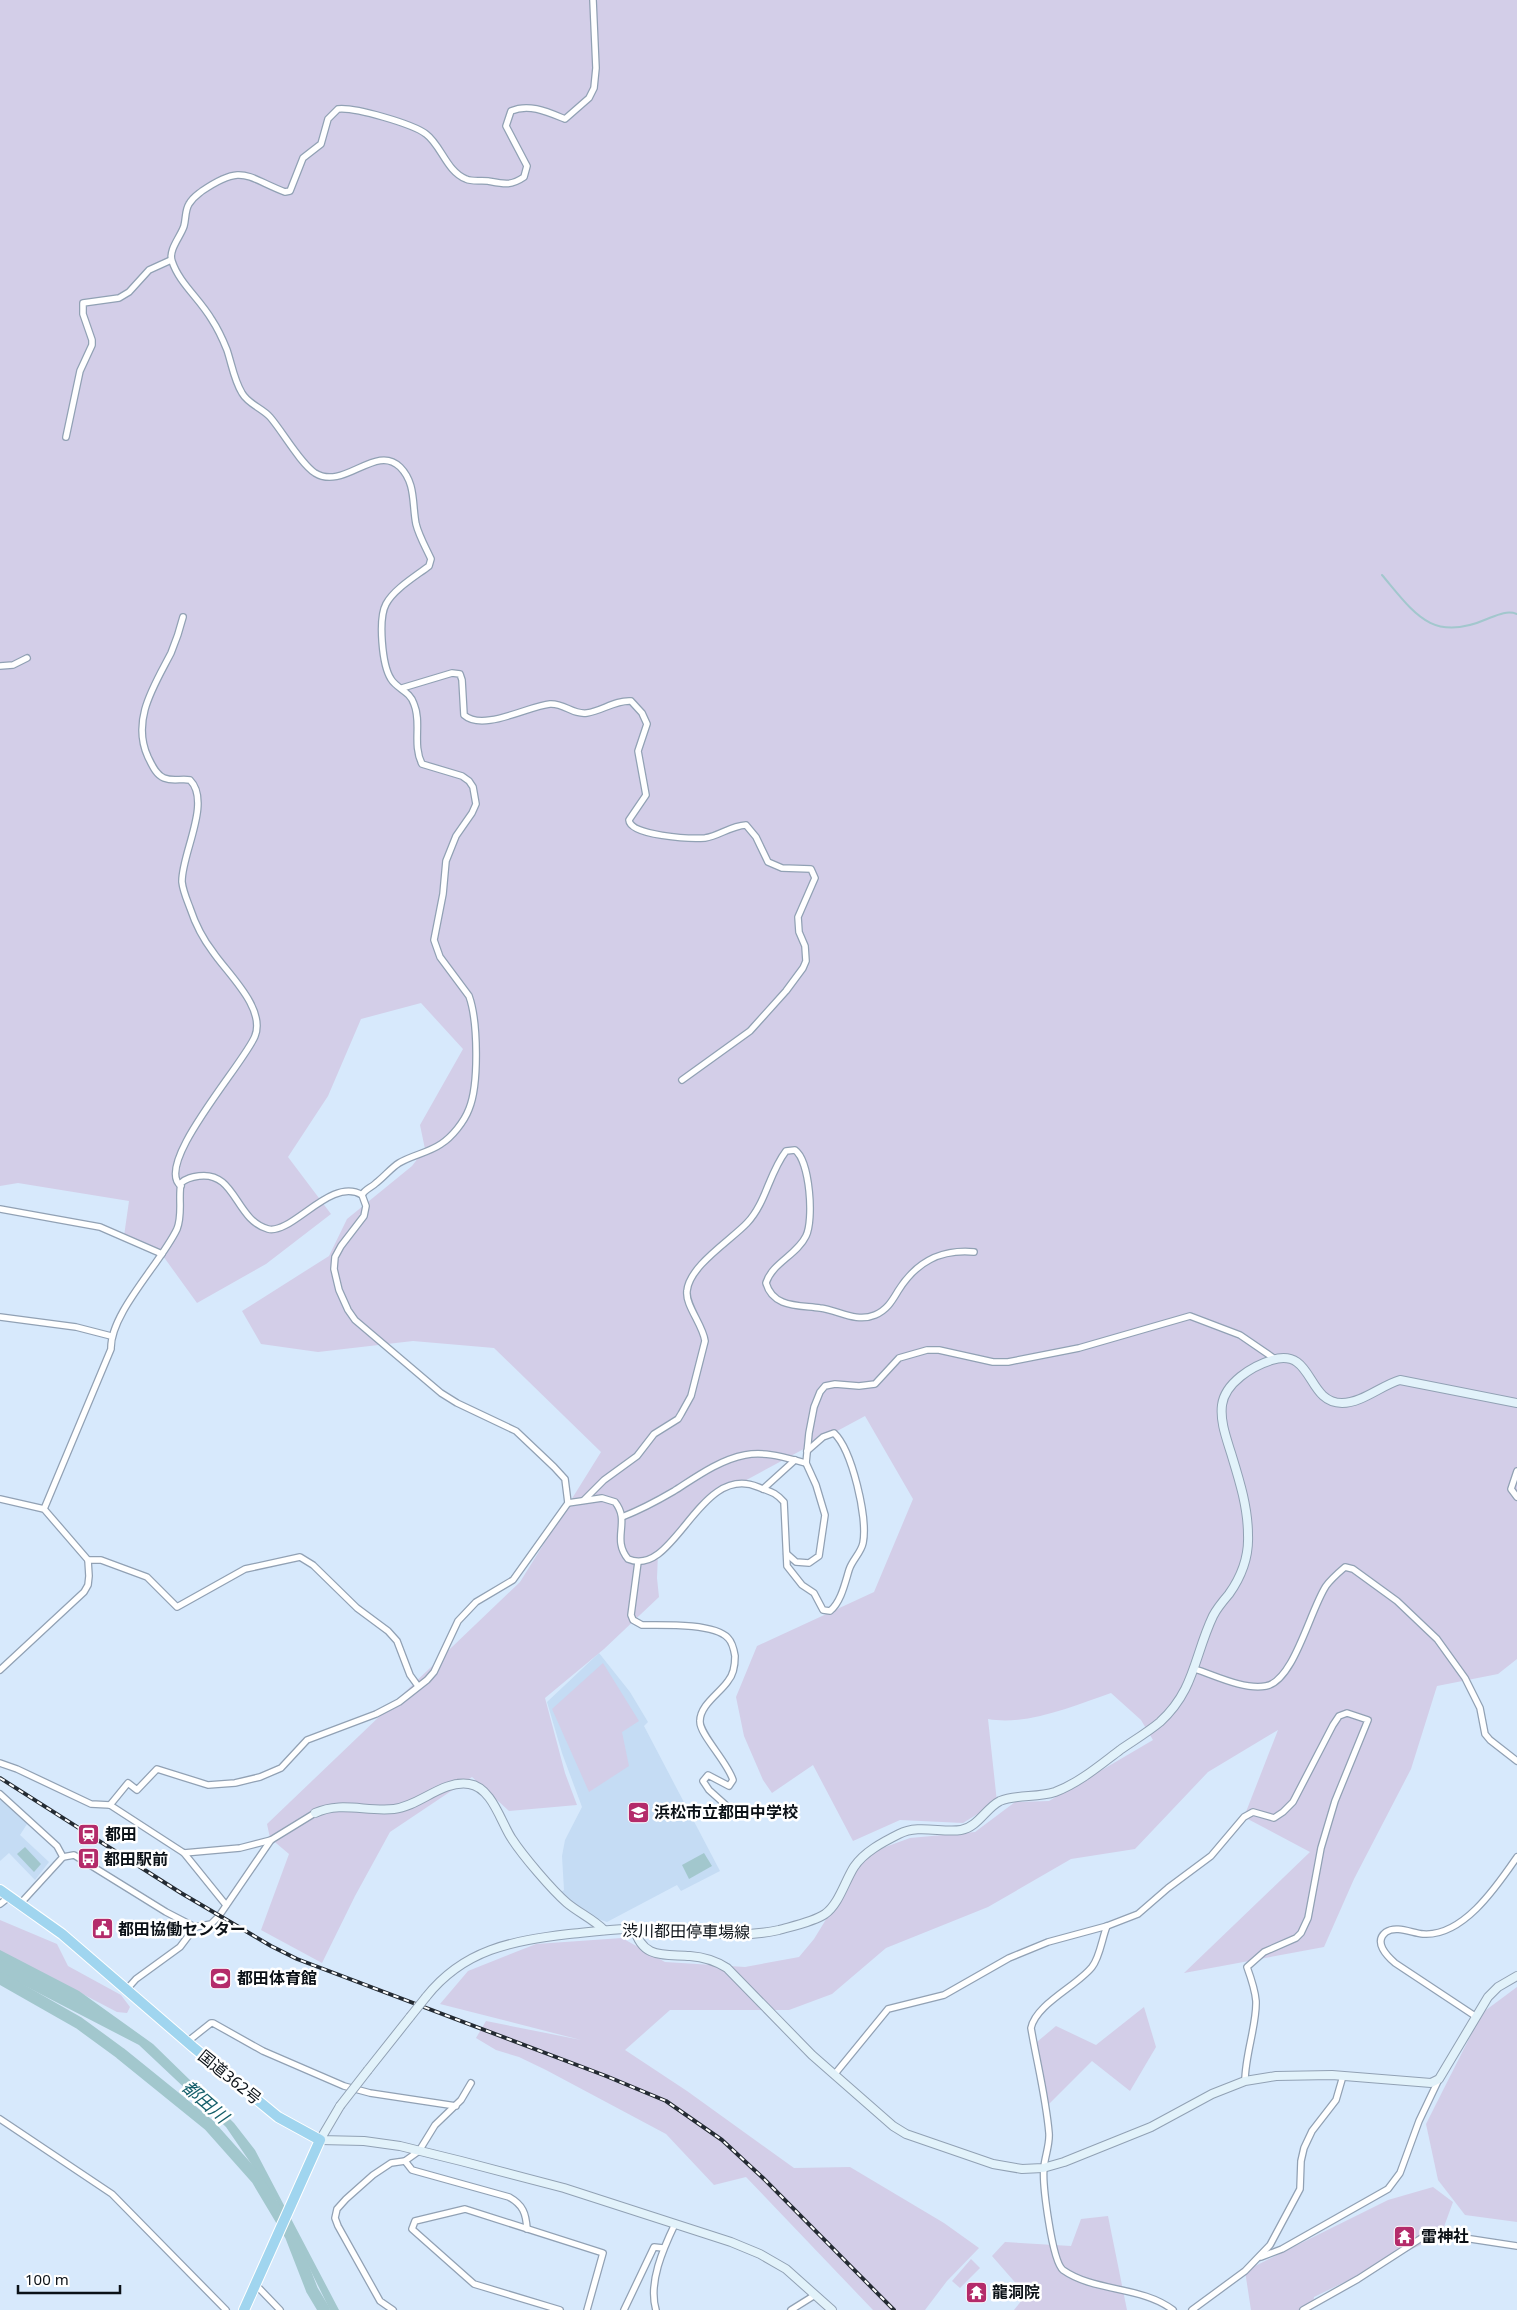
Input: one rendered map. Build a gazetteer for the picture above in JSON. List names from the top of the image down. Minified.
{"streets":{"highway":["国道362号"],"street":["渋川都田停車場線"]},"crossings":[["渋川都田停車場線","国道362号"]],"water":["都田川"],"places":{"school or university":["浜松市立都田中学校"],"station":["都田"],"bus stop":["都田駅前"],"public building":["都田協働センター"],"sports":["都田体育館"],"temple":["雷神社","龍洞院"]},"scale_bar":"100 m"}
